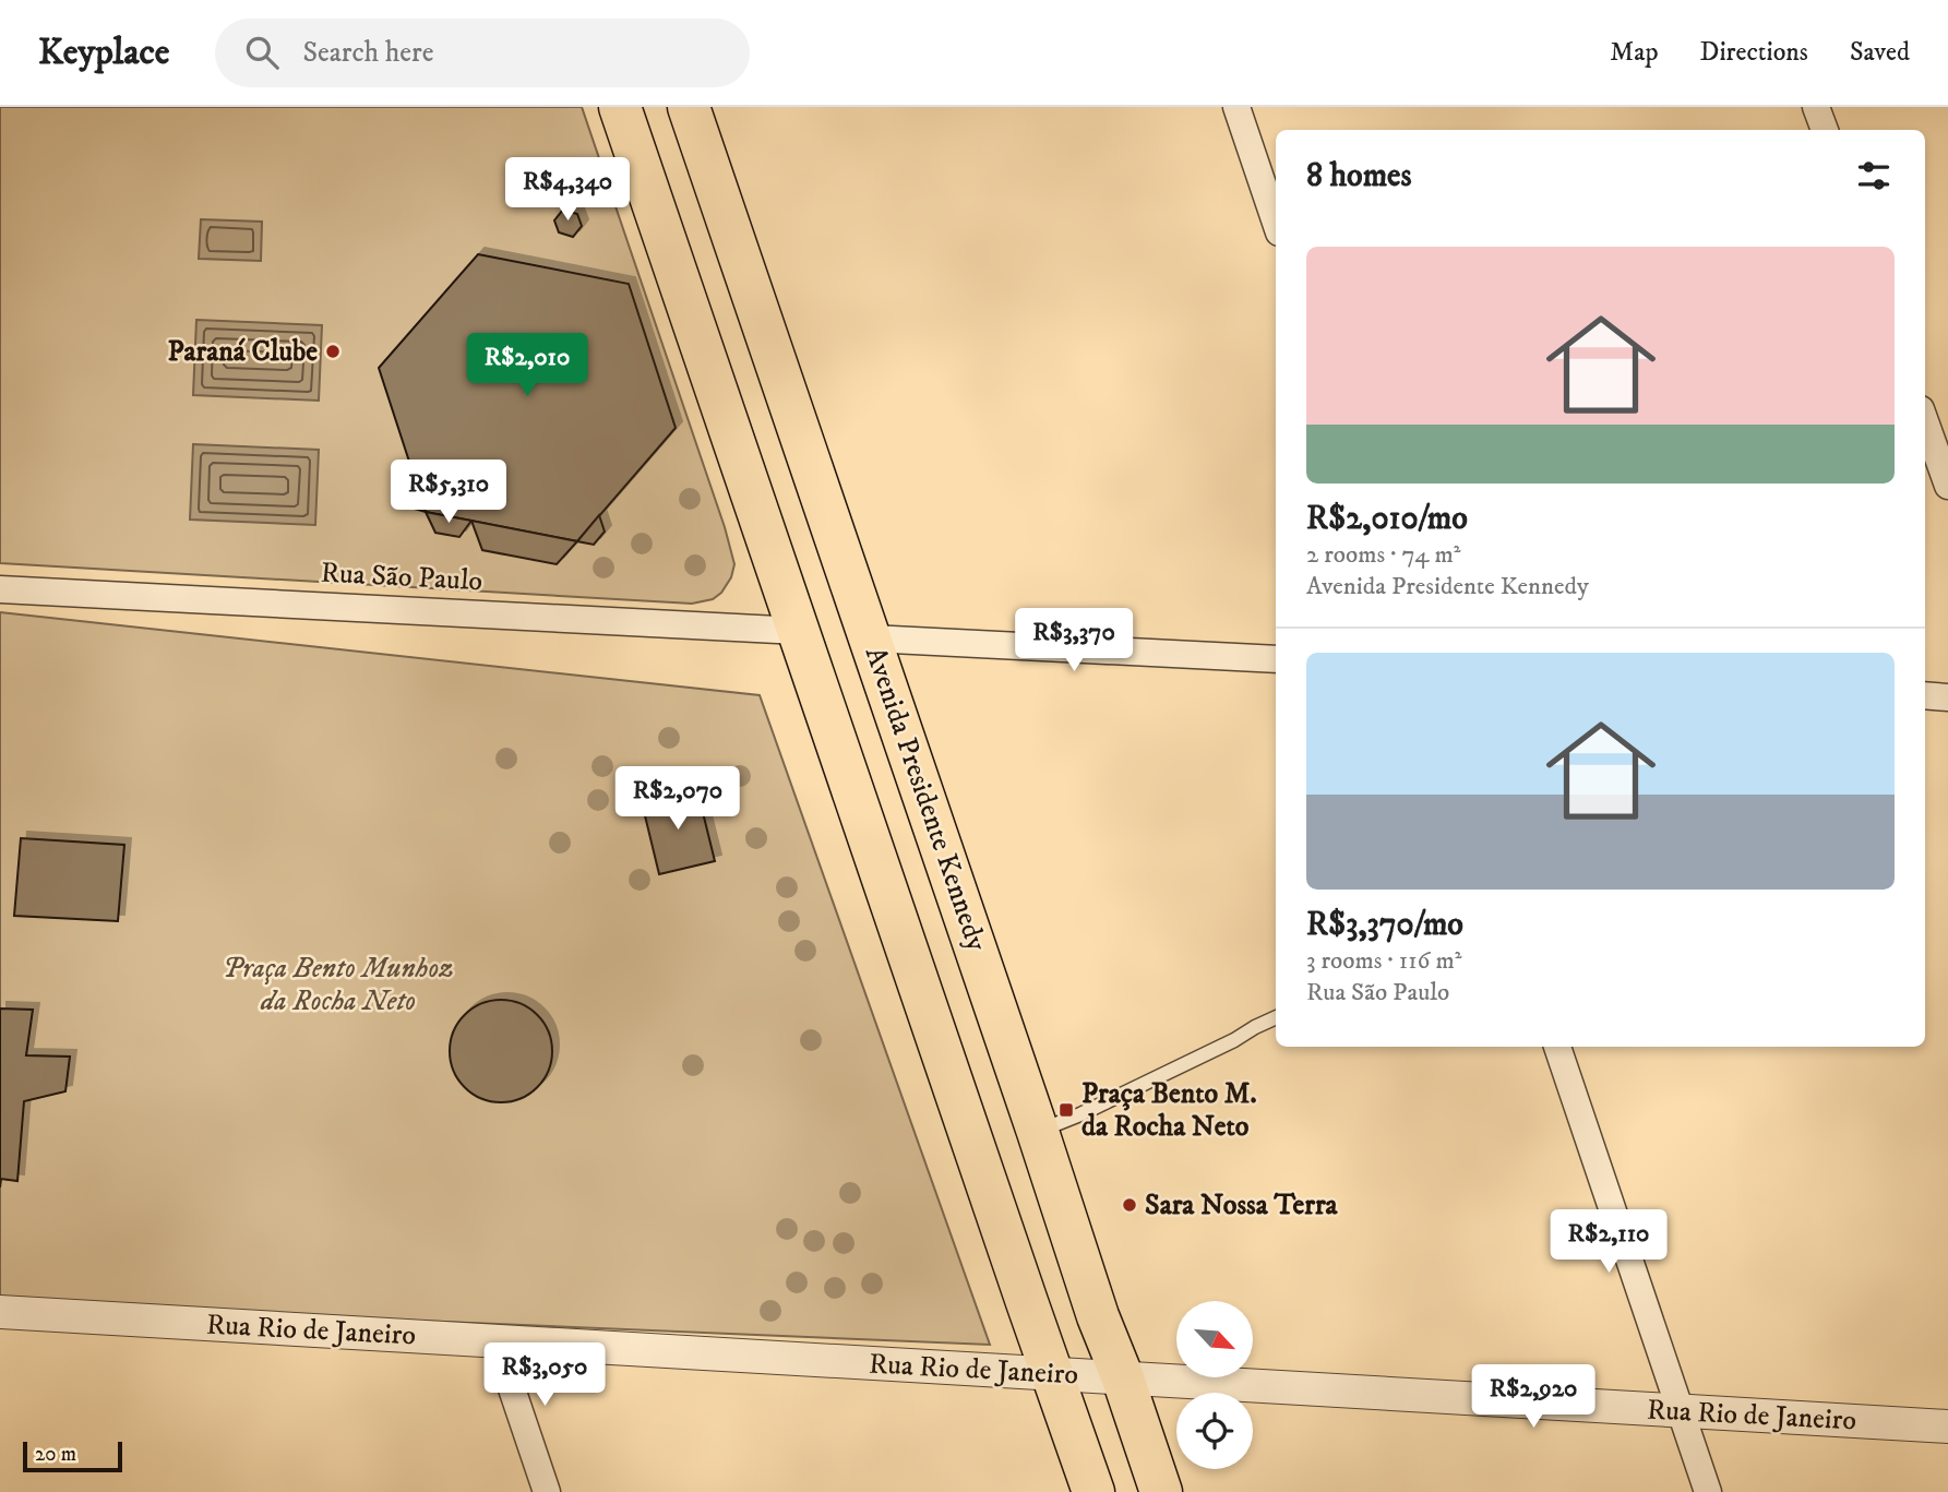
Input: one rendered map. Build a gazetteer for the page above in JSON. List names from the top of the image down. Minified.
{"streets":{"main road":["Avenida Presidente Kennedy"],"street":["Rua São Paulo","Rua Rio de Janeiro"]},"crossings":[["Avenida Presidente Kennedy","Rua Rio de Janeiro"]],"parks":["Praça Bento Munhoz da Rocha Neto"],"places":{"other":["Paraná Clube","Sara Nossa Terra"],"transit":["Praça Bento M. da Rocha Neto"]},"scale_bar":"20 m","north":"bottom right","page":{"header":"Keyplace","search":"Search here","nav":["Map","Directions","Saved"],"heading":"8 homes","price":["R$4,340","R$2,010","R$5,310","R$3,370","R$2,070","R$2,110","R$3,050","R$2,920"],"list":[{"name":"R$2,010/mo","note":"2 rooms · 74 m² · Avenida Presidente Kennedy"},{"name":"R$3,370/mo","note":"3 rooms · 116 m² · Rua São Paulo"}],"scale":"20 m"}}
